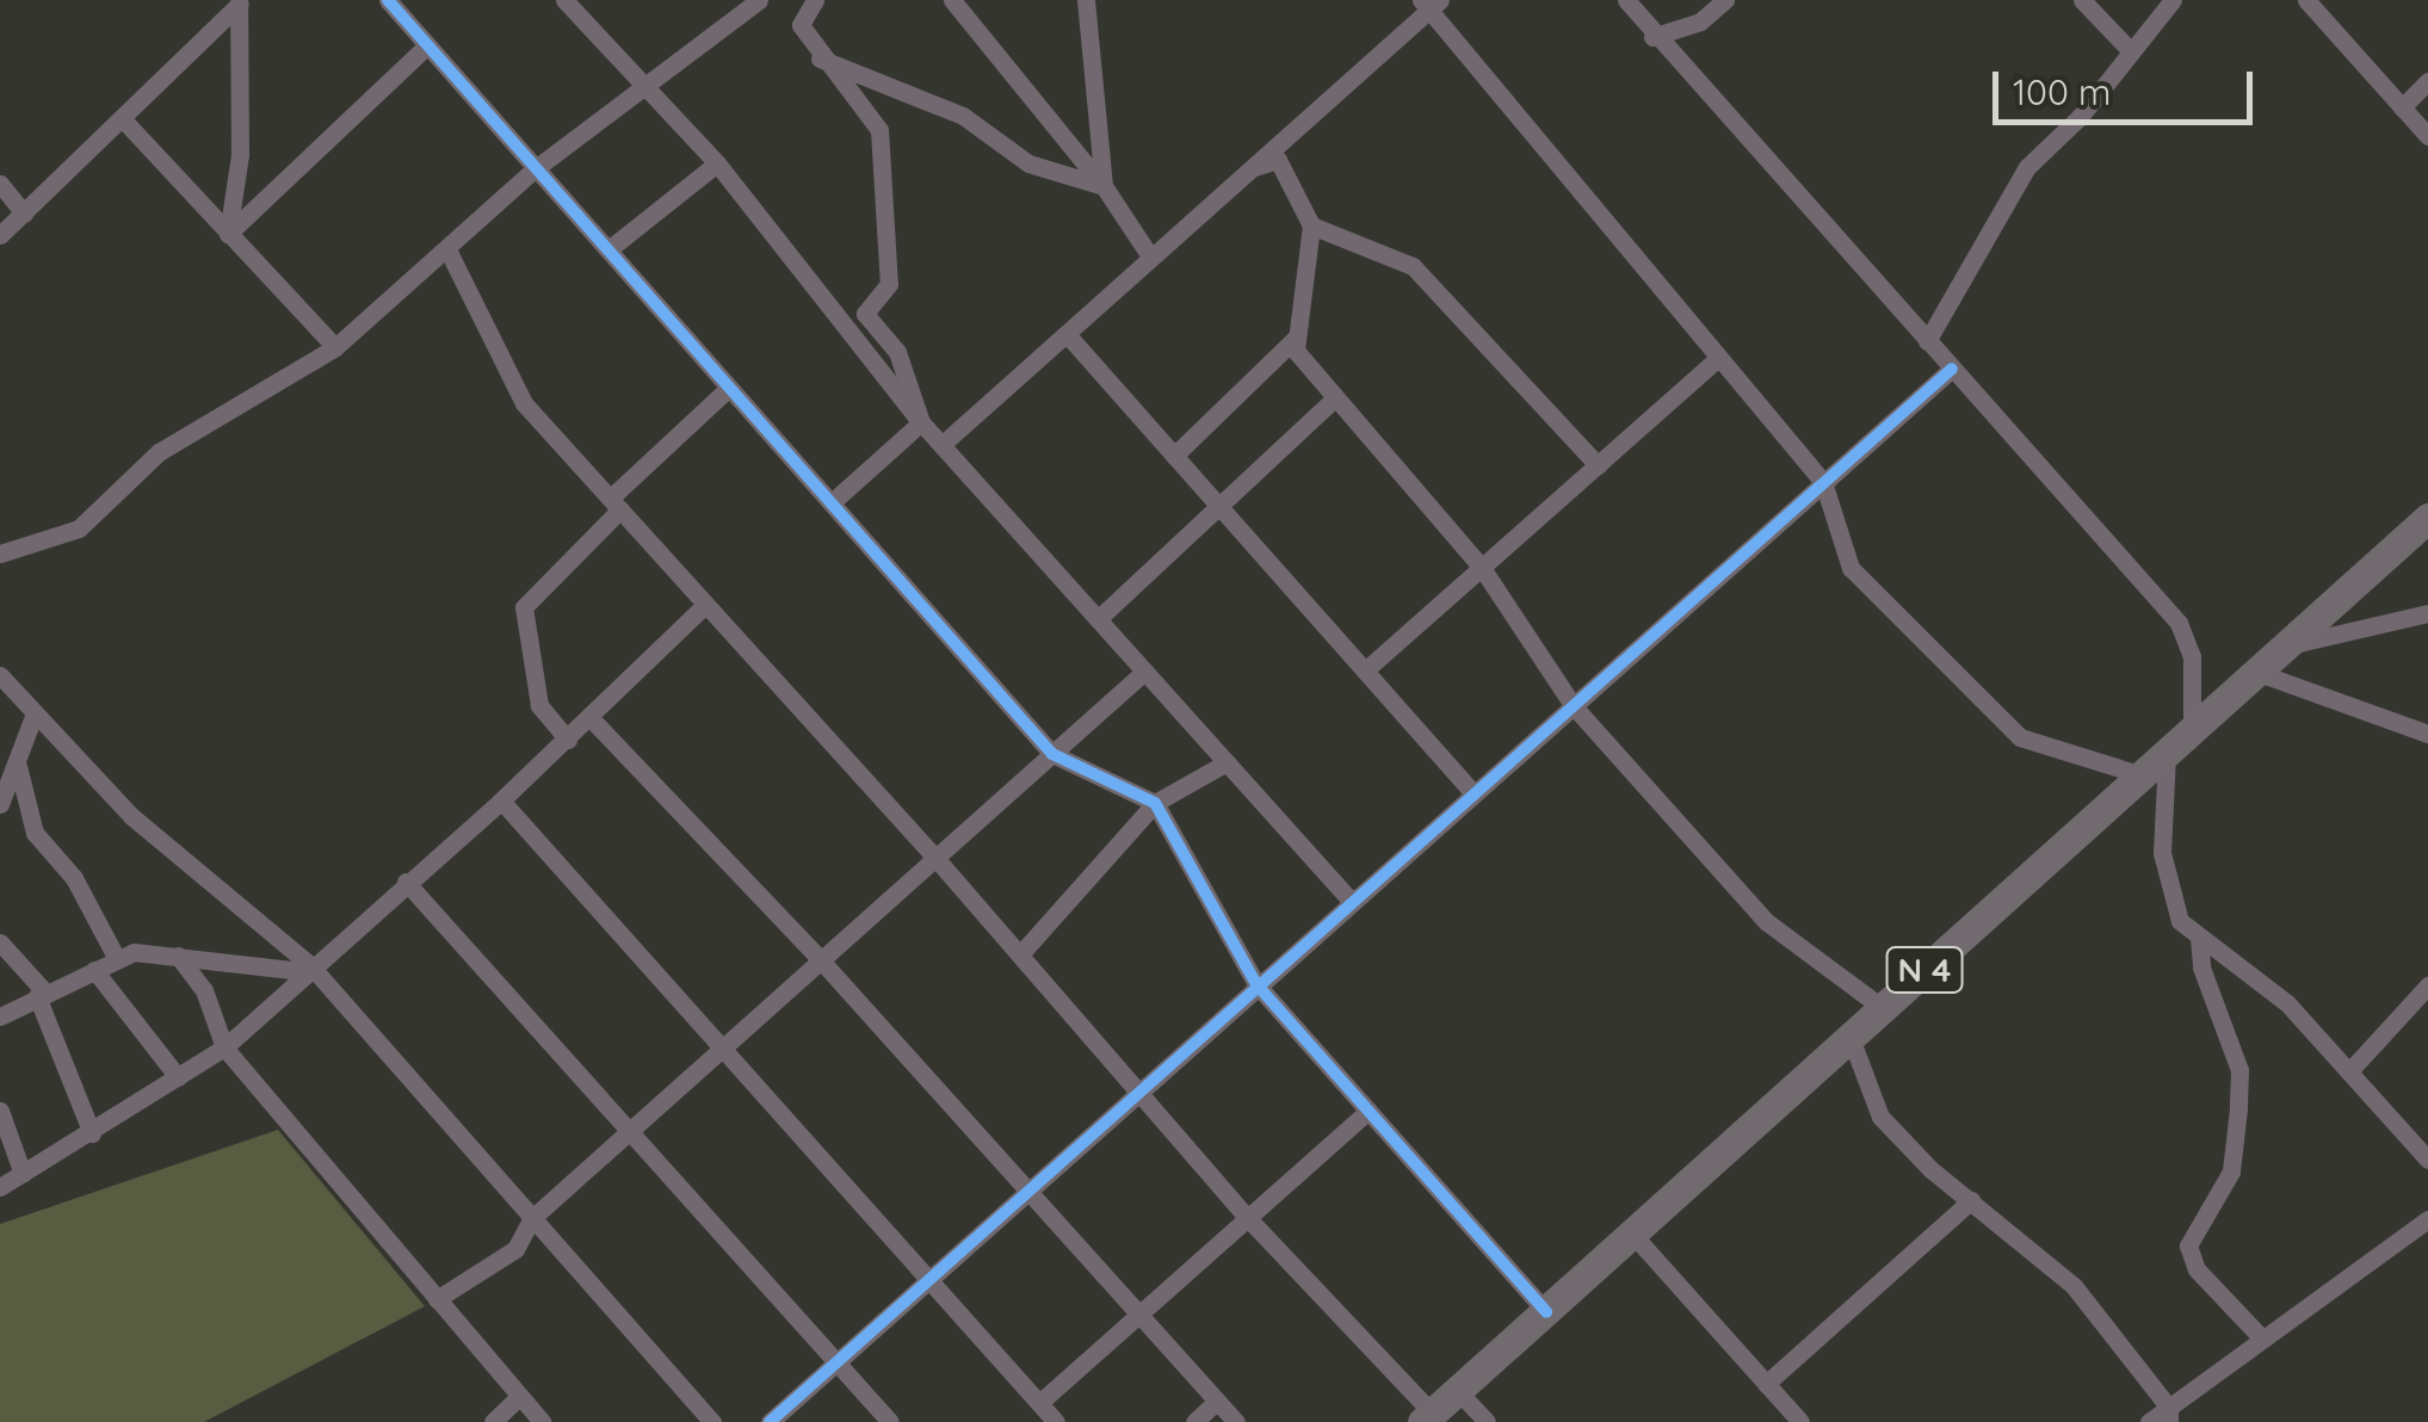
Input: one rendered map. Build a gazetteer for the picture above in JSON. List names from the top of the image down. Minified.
{"streets":{"main road":["N 4"]},"scale_bar":"100 m"}
